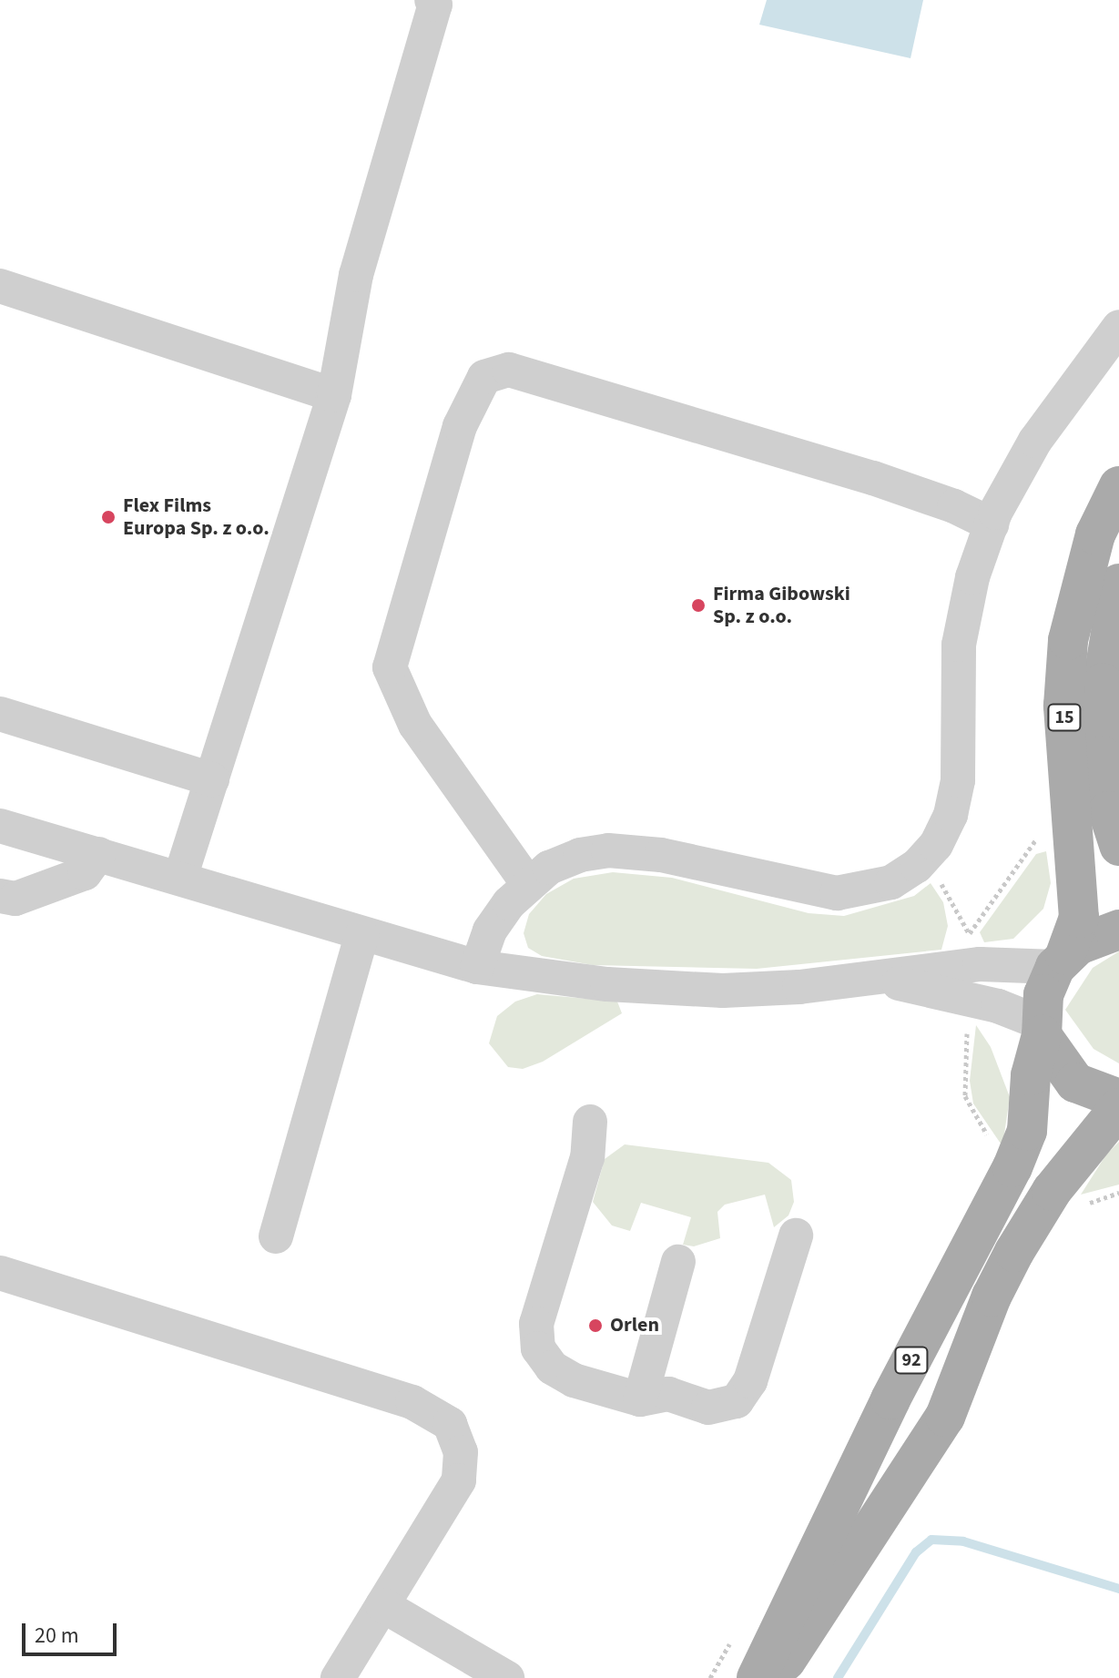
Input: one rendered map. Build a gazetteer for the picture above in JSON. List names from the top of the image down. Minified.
{"streets":{"main road":["15","92"]},"crossings":[["15","92"]],"places":["Flex Films Europa Sp. z o.o.","Firma Gibowski Sp. z o.o.","Orlen"],"scale_bar":"20 m"}
